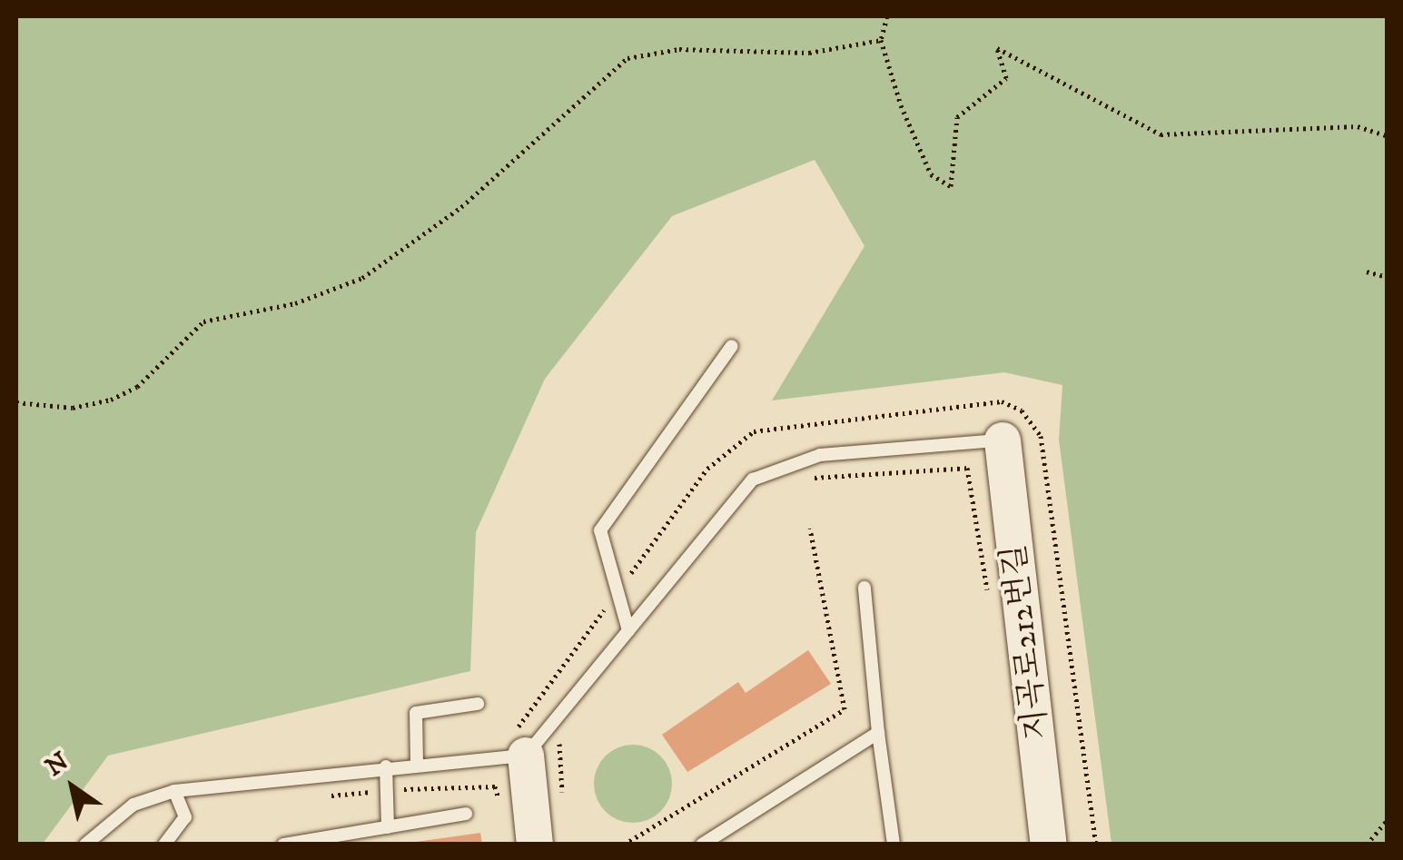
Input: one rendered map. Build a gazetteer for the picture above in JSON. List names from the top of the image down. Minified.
{"streets":{"street":["지곡로212번길"]},"north":"top left"}
